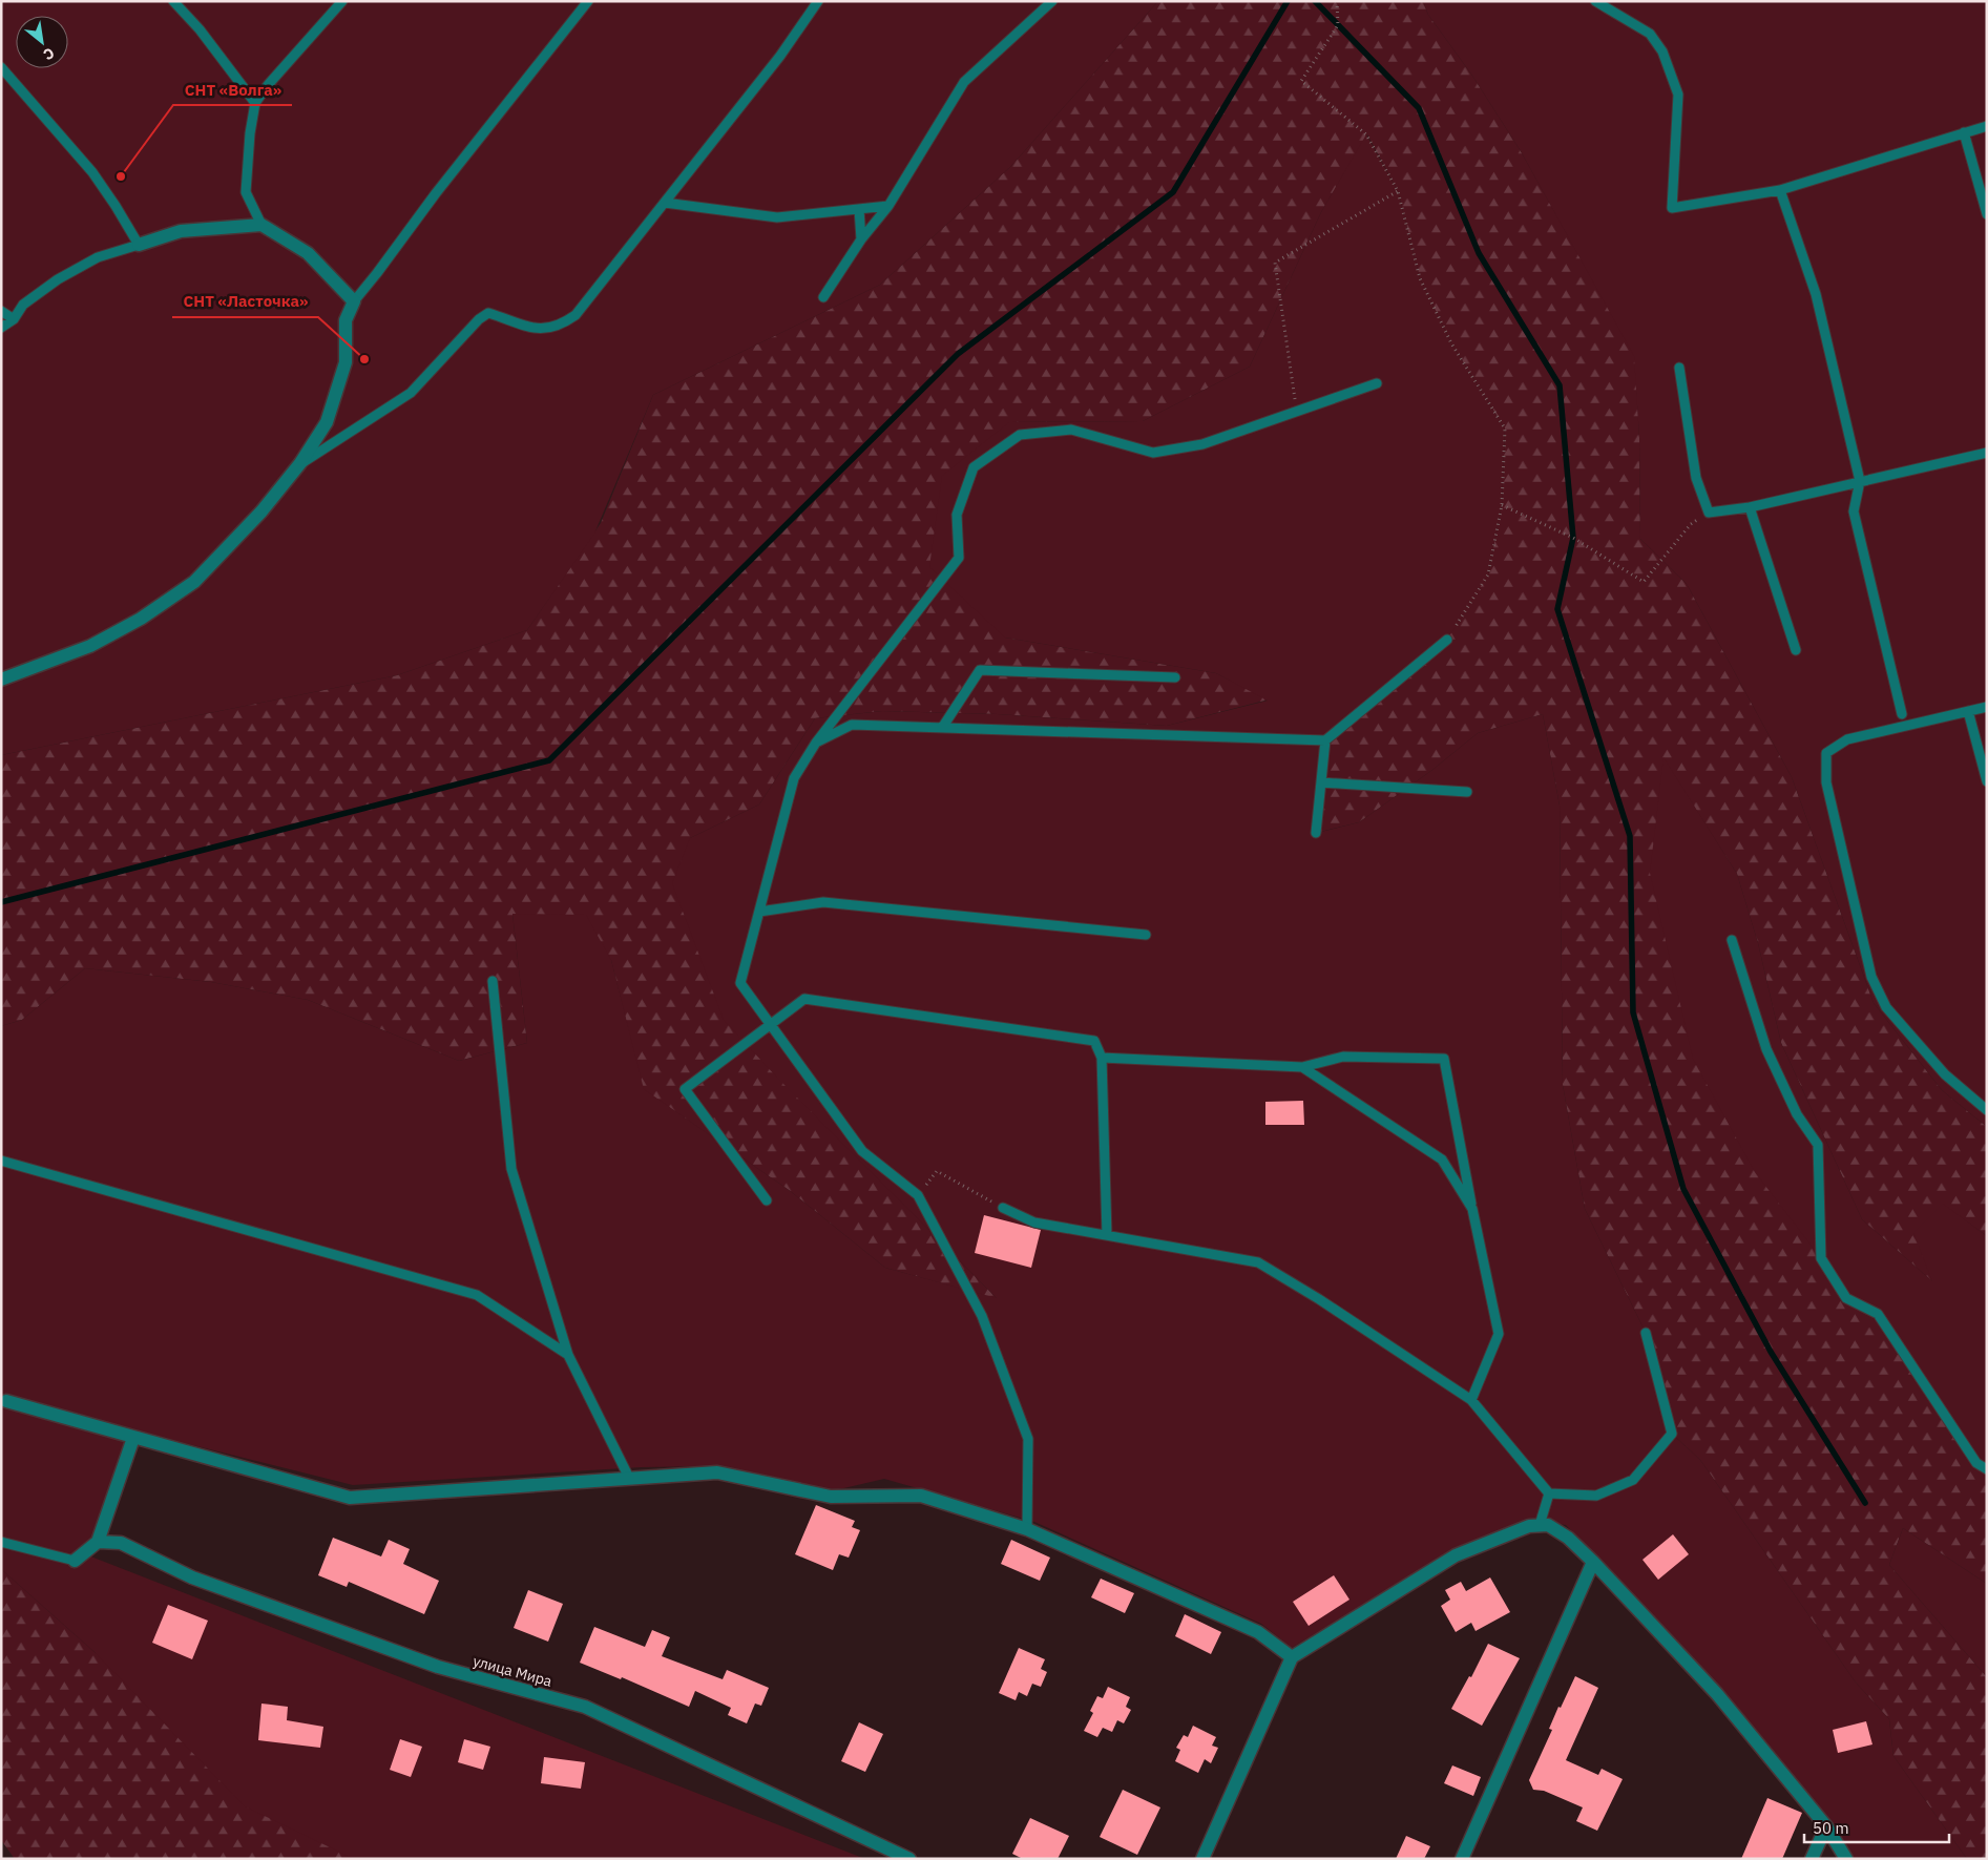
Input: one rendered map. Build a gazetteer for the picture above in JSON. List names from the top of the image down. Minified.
{"streets":{"street":["улица Мира"]},"places":["СНТ «Волга»","СНТ «Ласточка»"],"scale_bar":"50 m","north":"bottom right"}
